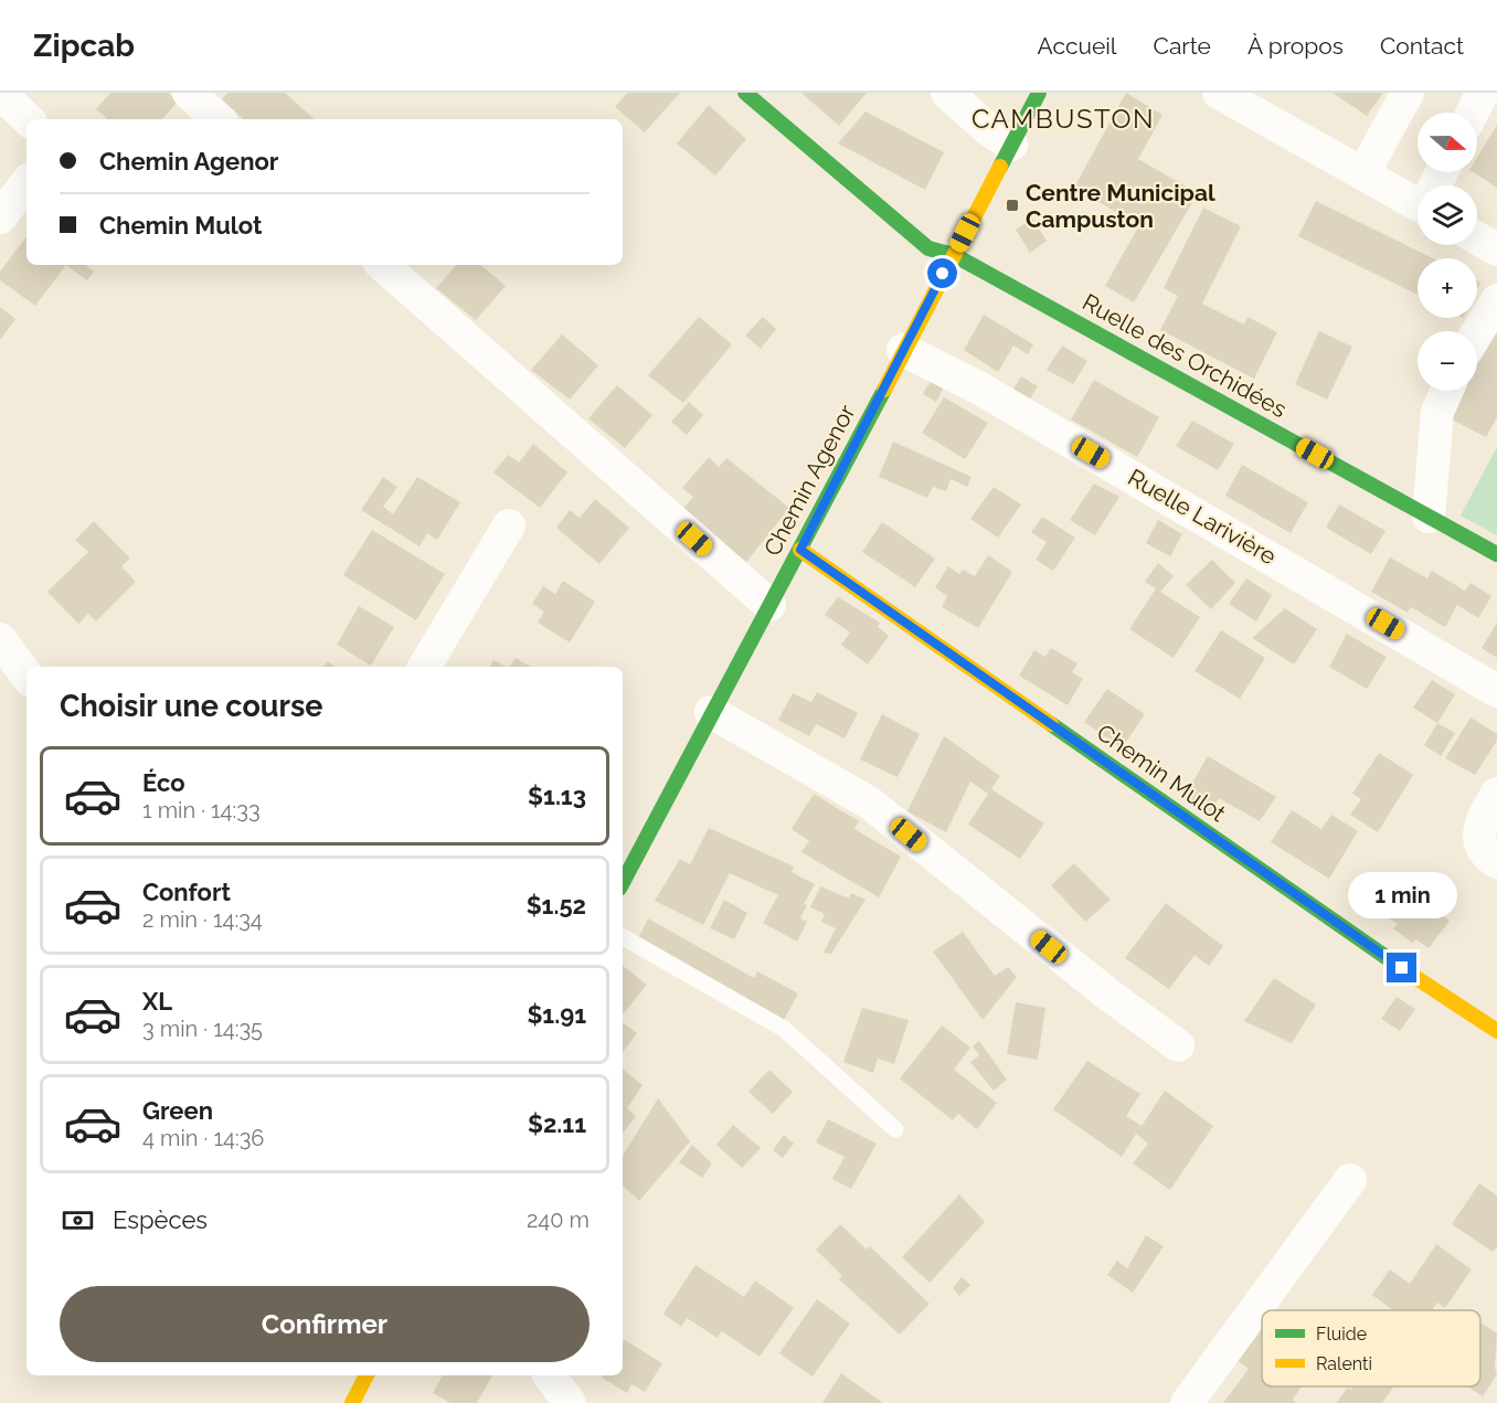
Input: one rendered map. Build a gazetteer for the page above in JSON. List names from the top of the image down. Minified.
{"streets":{"street":["Ruelle des Orchidées","Chemin Agenor","Ruelle Larivière","Chemin Mulot"]},"crossings":[["Ruelle des Orchidées","Chemin Agenor"],["Chemin Agenor","Ruelle Larivière"],["Chemin Agenor","Chemin Mulot"]],"districts":["CAMBUSTON"],"places":{"transit":["Centre Municipal Campuston"]},"legend":["Fluide","Ralenti"],"north":"right","page":{"header":"Zipcab","nav":["Accueil","Carte","À propos","Contact"],"map_buttons":["+","−"],"banner":["Chemin Agenor","Chemin Mulot"],"heading":"Choisir une course","list":[{"name":"Éco","note":"1 min · 14:33","value":"$1.13"},{"name":"Confort","note":"2 min · 14:34","value":"$1.52"},{"name":"XL","note":"3 min · 14:35","value":"$1.91"},{"name":"Green","note":"4 min · 14:36","value":"$2.11"}],"bubble":"1 min","pay":["Espèces","240 m"],"buttons":"Confirmer"}}
